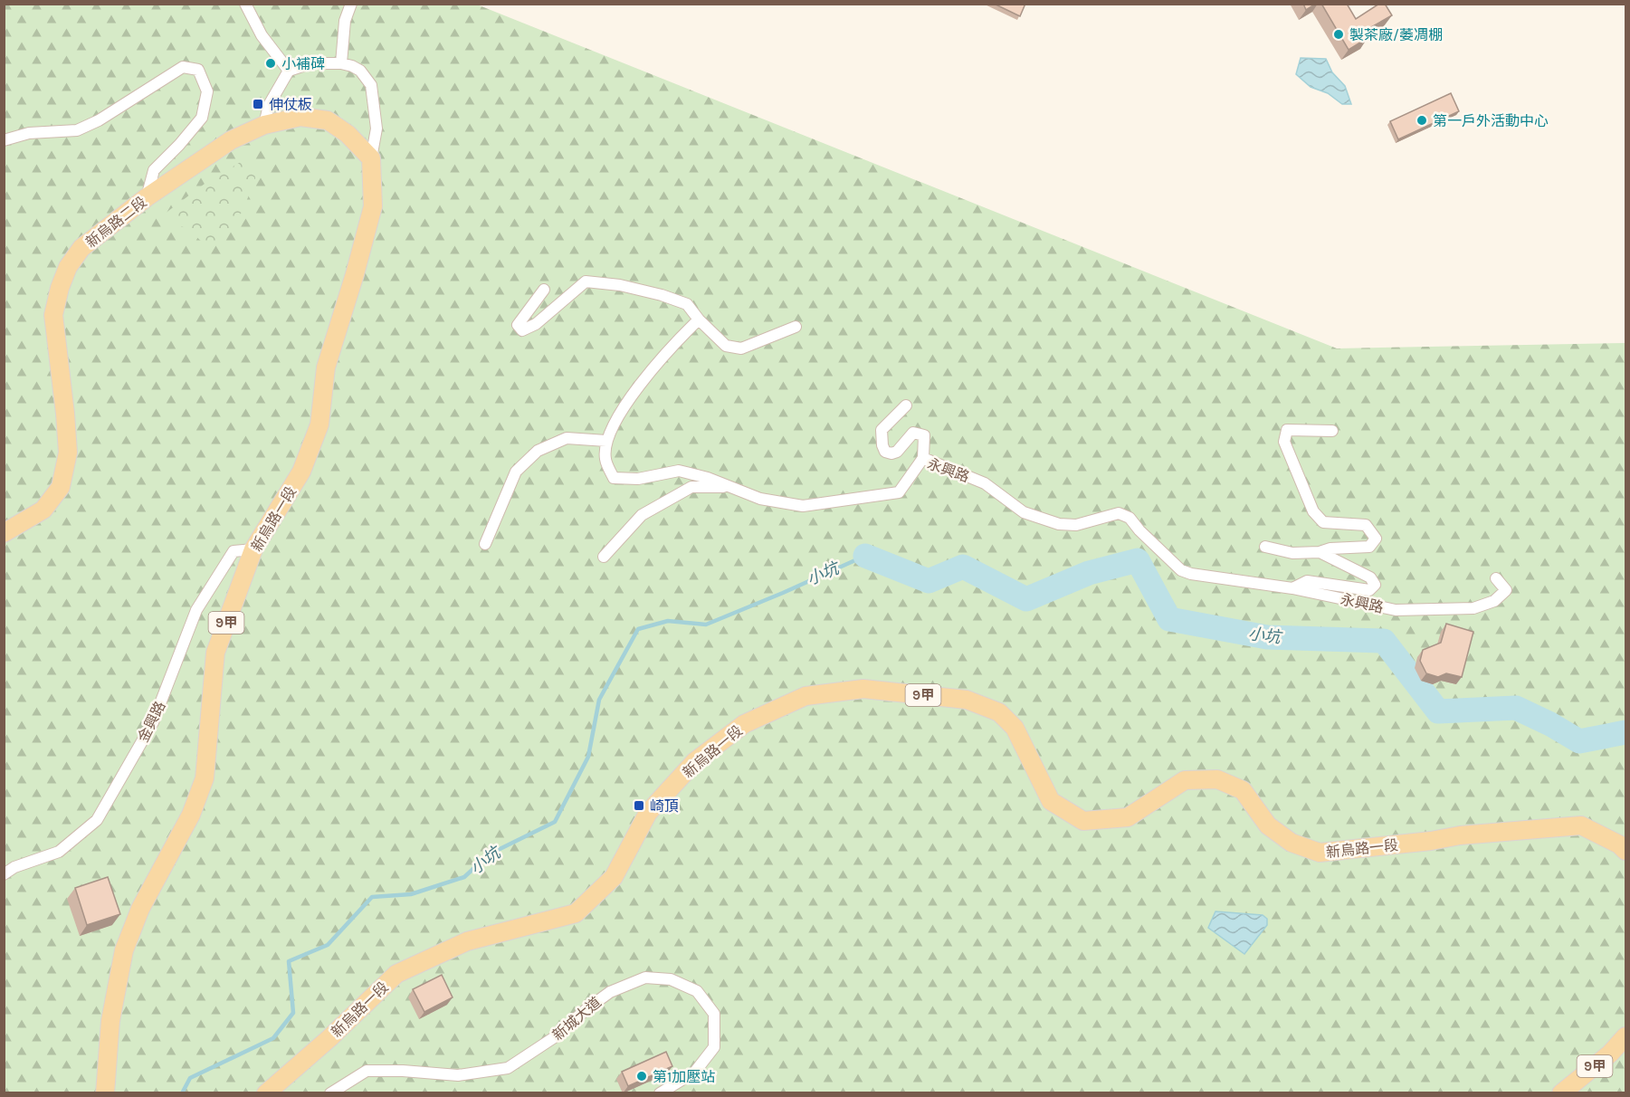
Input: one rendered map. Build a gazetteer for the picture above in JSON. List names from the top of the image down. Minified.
{"streets":{"main road":["新烏路二段","新烏路一段","9甲"],"street":["永興路","金興路","新城大道"]},"crossings":[["新烏路二段","新烏路一段"],["新烏路一段","金興路"]],"water":["小坑"],"places":{"other":["製茶廠/萎凋棚","小補碑","第一戶外活動中心","第1加壓站"],"transit":["伸仗板","崎頂"]}}
